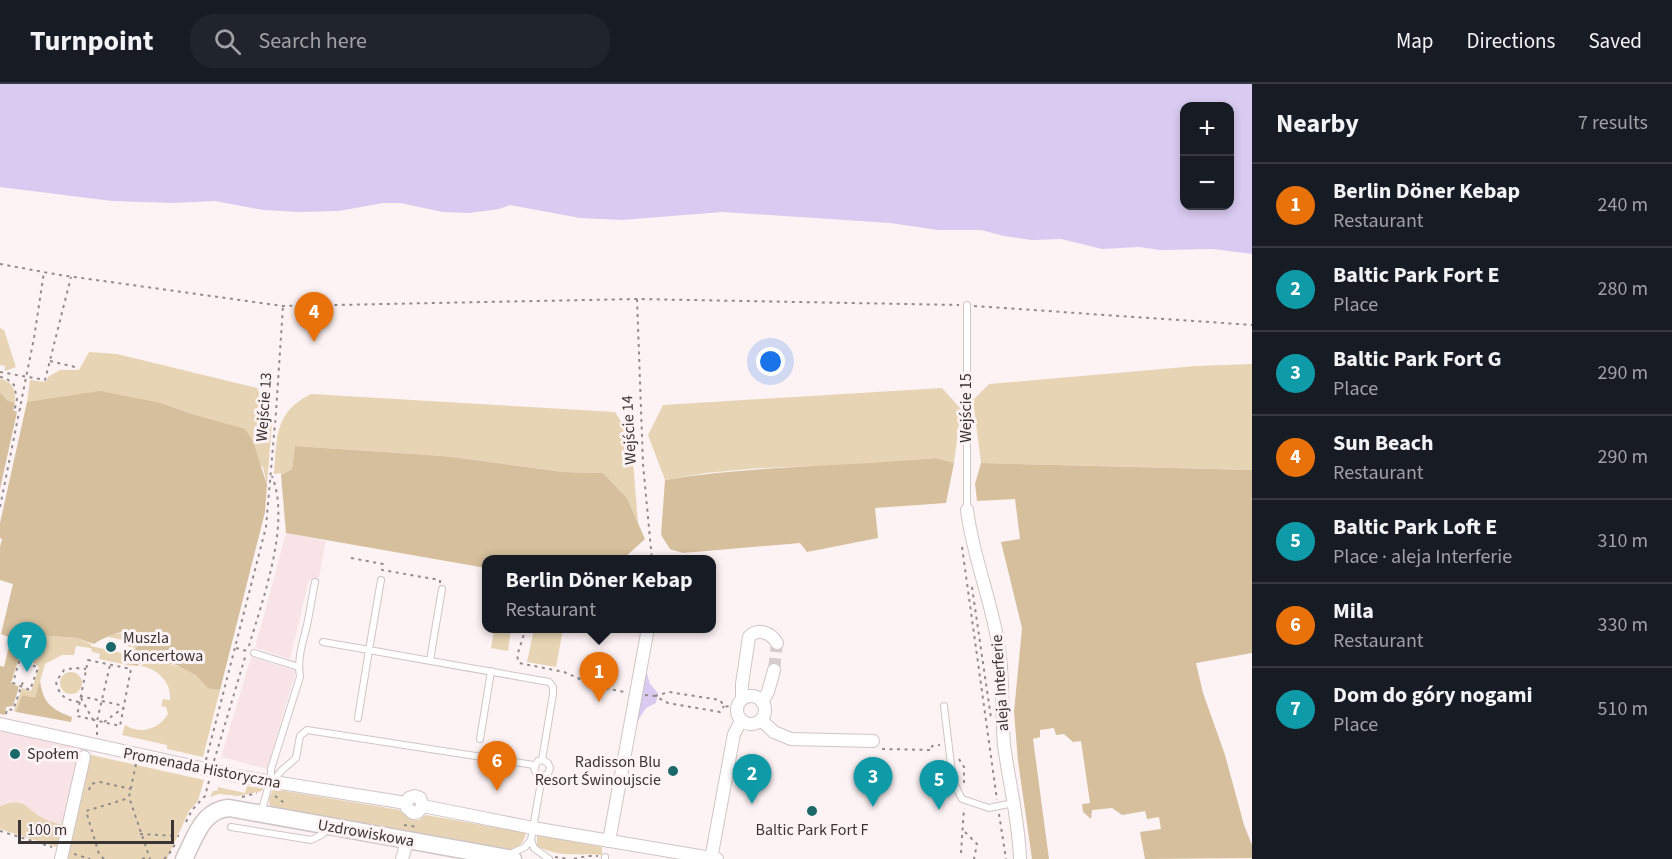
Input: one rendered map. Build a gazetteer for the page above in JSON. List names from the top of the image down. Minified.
{"streets":{"street":["aleja Interferie","Promenada Historyczna","Uzdrowiskowa"],"lane":["Wejście 15"],"path":["Wejście 13","Wejście 14"]},"crossings":[["Wejście 13","Promenada Historyczna"],["Wejście 15","aleja Interferie"]],"places":["Muszla Koncertowa","Społem","Radisson Blu Resort Świnoujscie","Baltic Park Fort F"],"scale_bar":"100 m","page":{"header":"Turnpoint","search":"Search here","nav":["Map","Directions","Saved"],"heading":["Nearby","7 results"],"map_buttons":["+","−"],"list":[{"mark":"1","name":"Berlin Döner Kebap","note":"Restaurant","value":"240 m"},{"mark":"2","name":"Baltic Park Fort E","note":"Place","value":"280 m"},{"mark":"3","name":"Baltic Park Fort G","note":"Place","value":"290 m"},{"mark":"4","name":"Sun Beach","note":"Restaurant","value":"290 m"},{"mark":"5","name":"Baltic Park Loft E","note":"Place · aleja Interferie","value":"310 m"},{"mark":"6","name":"Mila","note":"Restaurant","value":"330 m"},{"mark":"7","name":"Dom do góry nogami","note":"Place","value":"510 m"}],"pins":["4","7","1","6","2","3","5"],"popup":["Berlin Döner Kebap","Restaurant"],"scale":"100 m"}}
